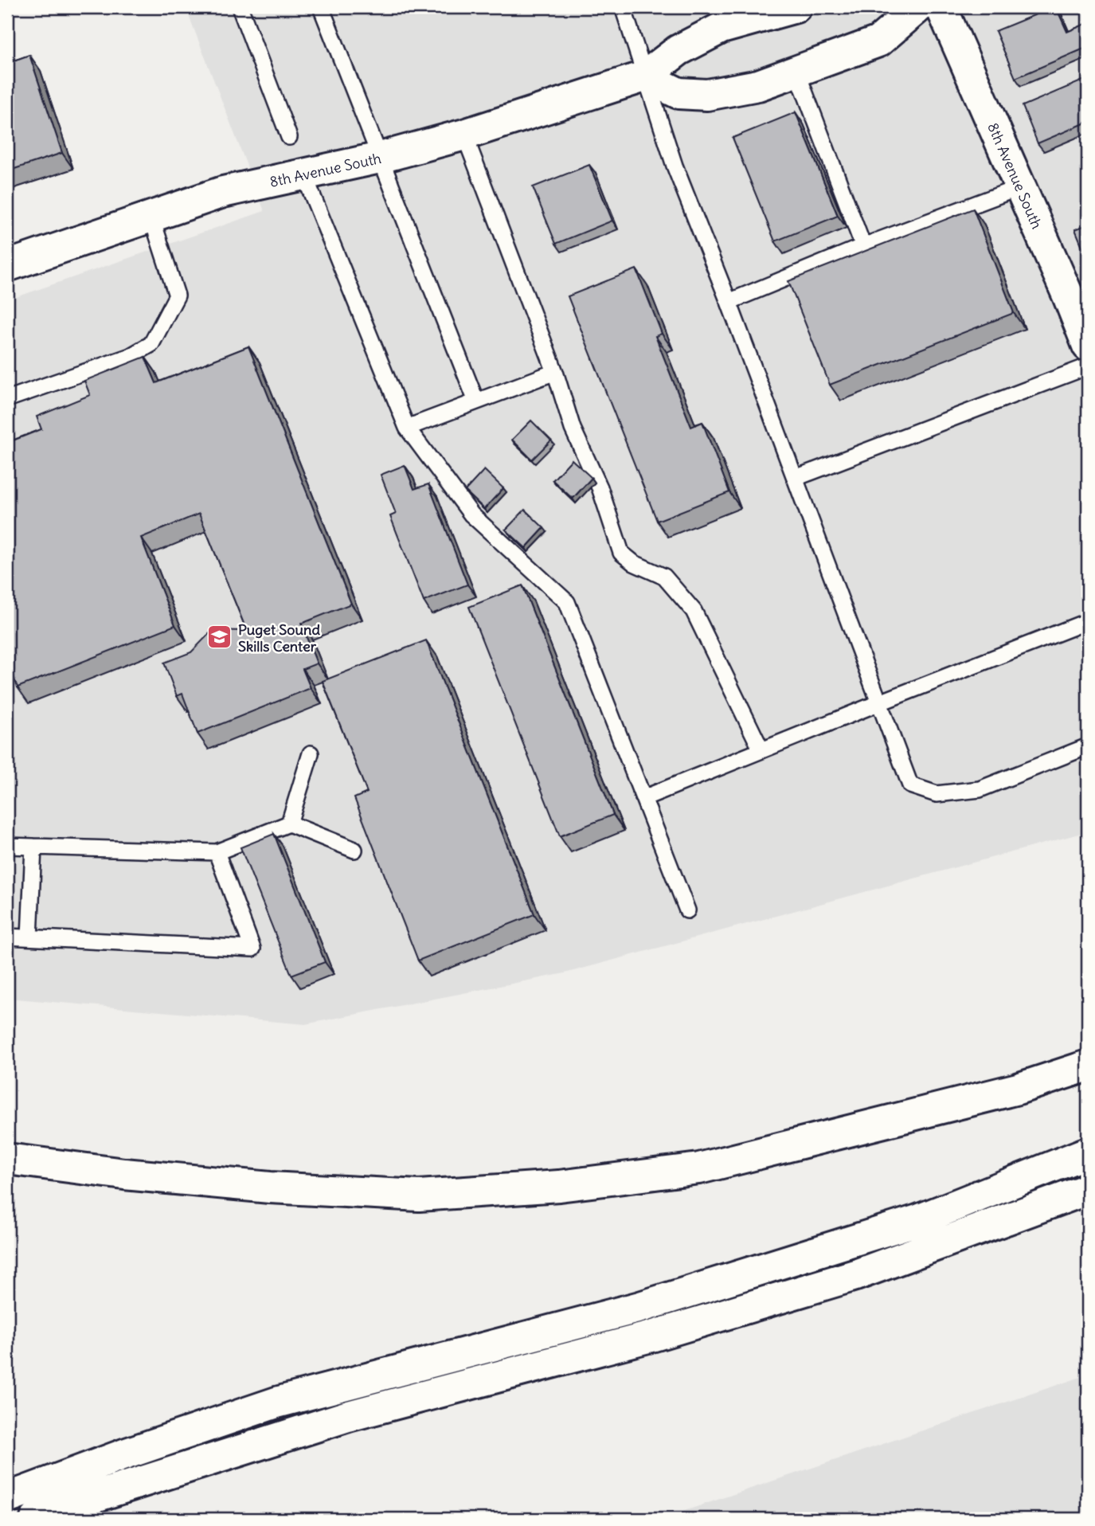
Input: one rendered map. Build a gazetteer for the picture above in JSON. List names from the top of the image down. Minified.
{"streets":{"main road":["8th Avenue South"]},"places":{"school or university":["Puget Sound Skills Center"]}}
